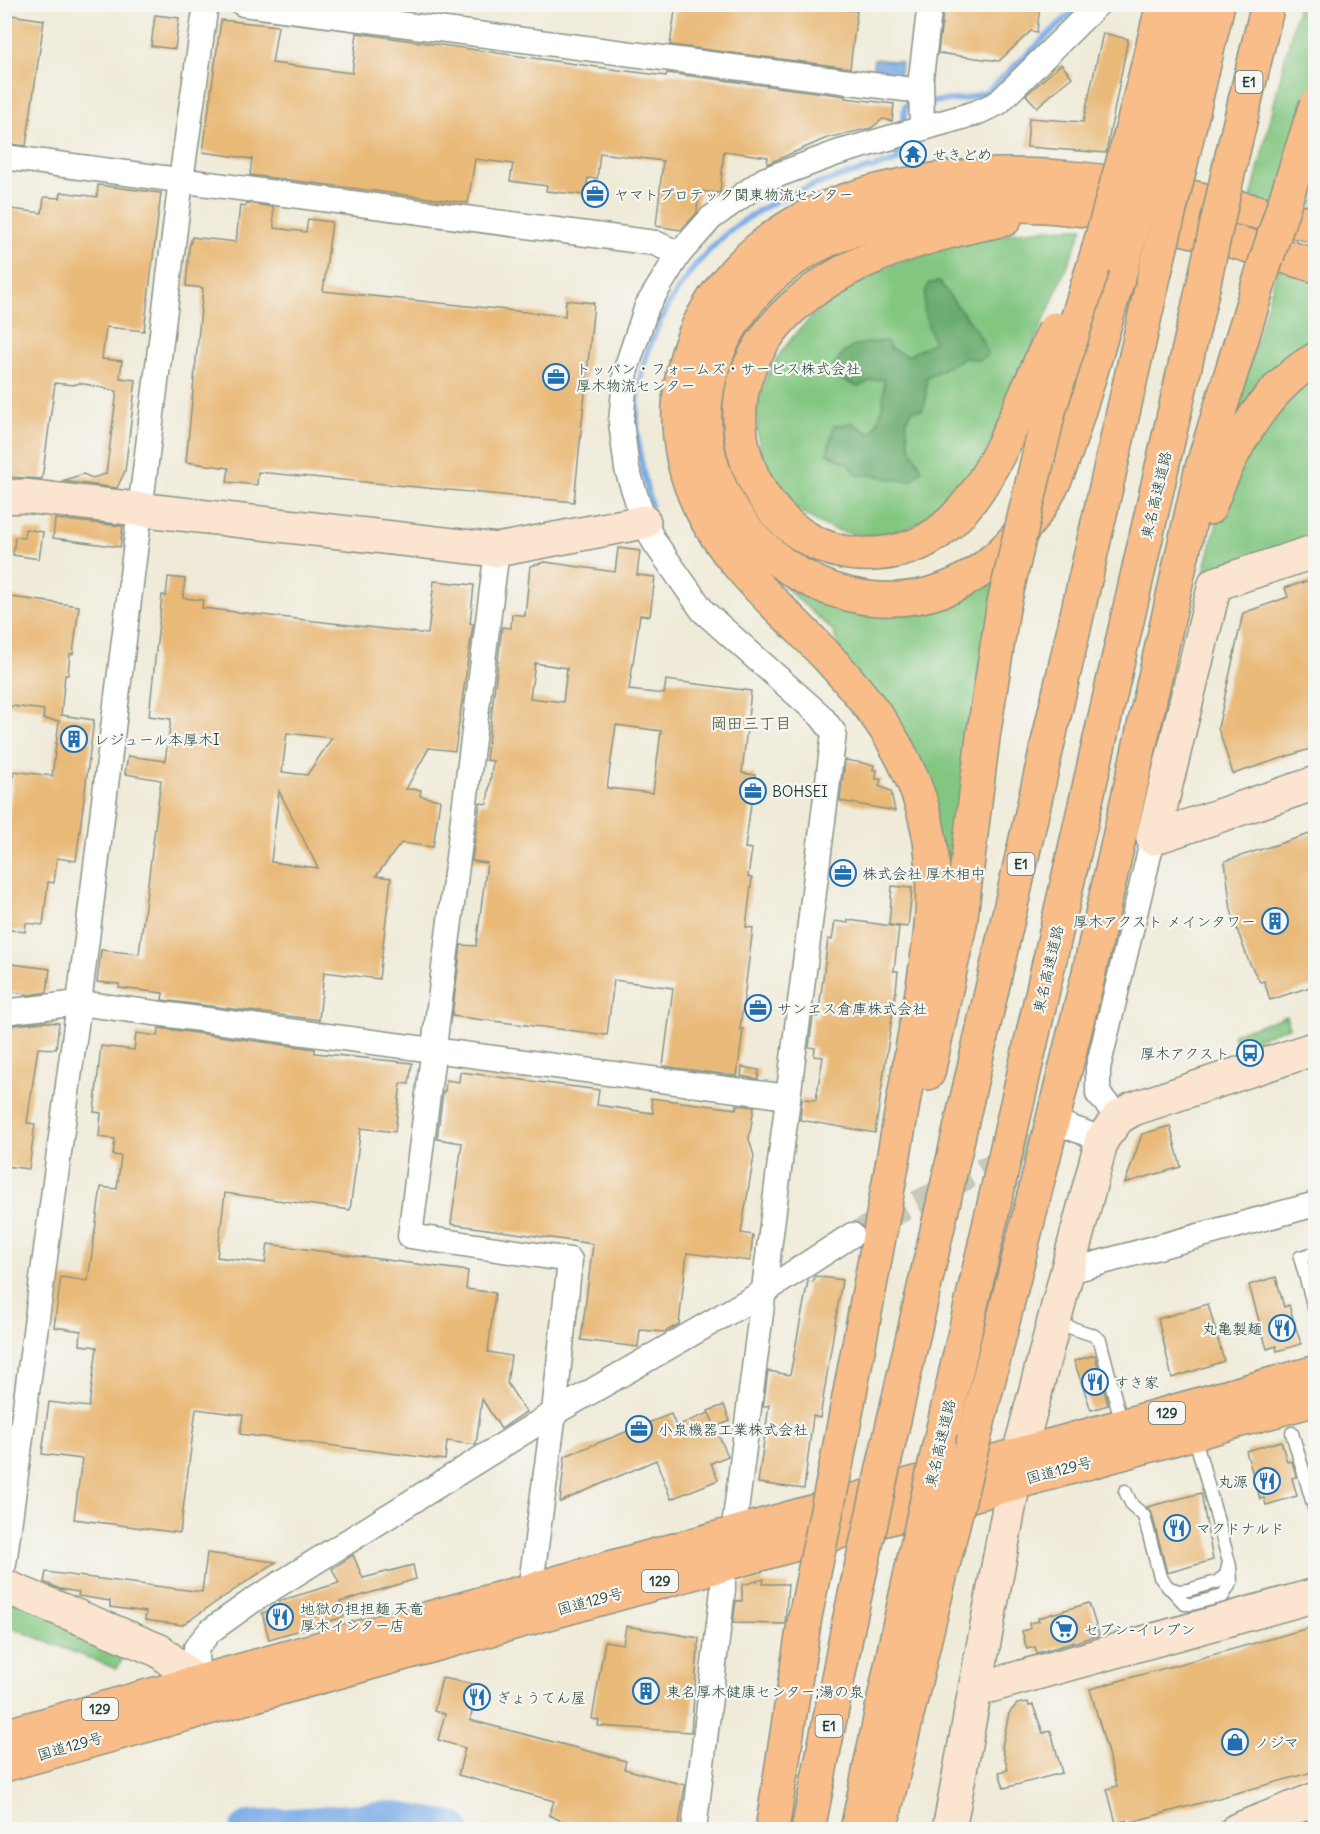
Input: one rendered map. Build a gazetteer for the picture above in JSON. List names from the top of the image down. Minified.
{"streets":{"highway":["E1","東名高速道路","129","国道129号"]},"districts":["岡田三丁目"],"places":{"temple":["せきどめ"],"office":["ヤマトプロテック関東物流センター","トッパン・フォームズ・サービス株式会社 厚木物流センター","BOHSEI","株式会社 厚木相中","サンヱス倉庫株式会社","小泉機器工業株式会社"],"building":["レジュール本厚木I","厚木アクスト メインタワー","東名厚木健康センター;湯の泉"],"bus stop":["厚木アクスト"],"restaurant":["丸亀製麺","すき家","丸源","マクドナルド","地獄の担担麺 天竜 厚木インター店","ぎょうてん屋"],"supermarket":["セブン-イレブン"],"shop":["ノジマ"]}}
